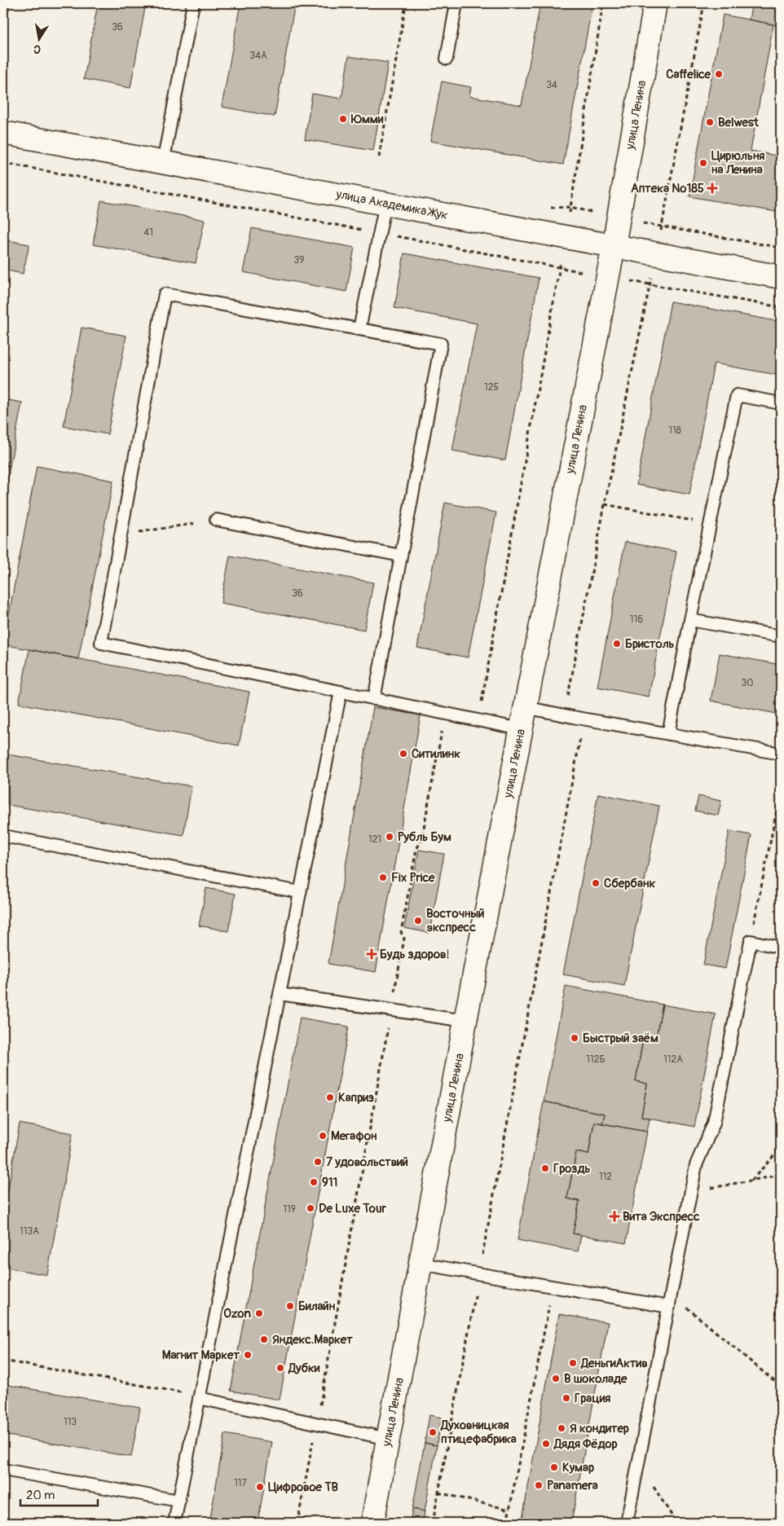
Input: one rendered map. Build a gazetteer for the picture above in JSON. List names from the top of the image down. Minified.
{"streets":{"main road":["улица Ленина","улица Академика Жук"]},"crossings":[["улица Ленина","улица Академика Жук"]],"places":{"other":["Caffelice","Юмми","Belwest","Цирюльня на Ленина","Бристоль","Ситилинк","Рубль Бум","Fix Price","Сбербанк","Восточный экспресс","Быстрый заём","Каприз","Мегафон","7 удовольствий","Гроздь","911","De Luxe Tour","Билайн","Ozon","Яндекс.Маркет","Магнит Маркет","ДеньгиАктив","Дубки","В шоколаде","Грация","Я кондитер","Духовницкая птицефабрика","Дядя Фёдор","Кумар","Panamera","Цифровое ТВ"],"health":["Аптека №185","Будь здоров!","Вита Экспресс"]},"house_numbers":["36","34А","34","41","39","125","118","36","116","30","121","112Б","112А","112","119","113А","113","117"],"scale_bar":"20 m","north":"bottom"}
